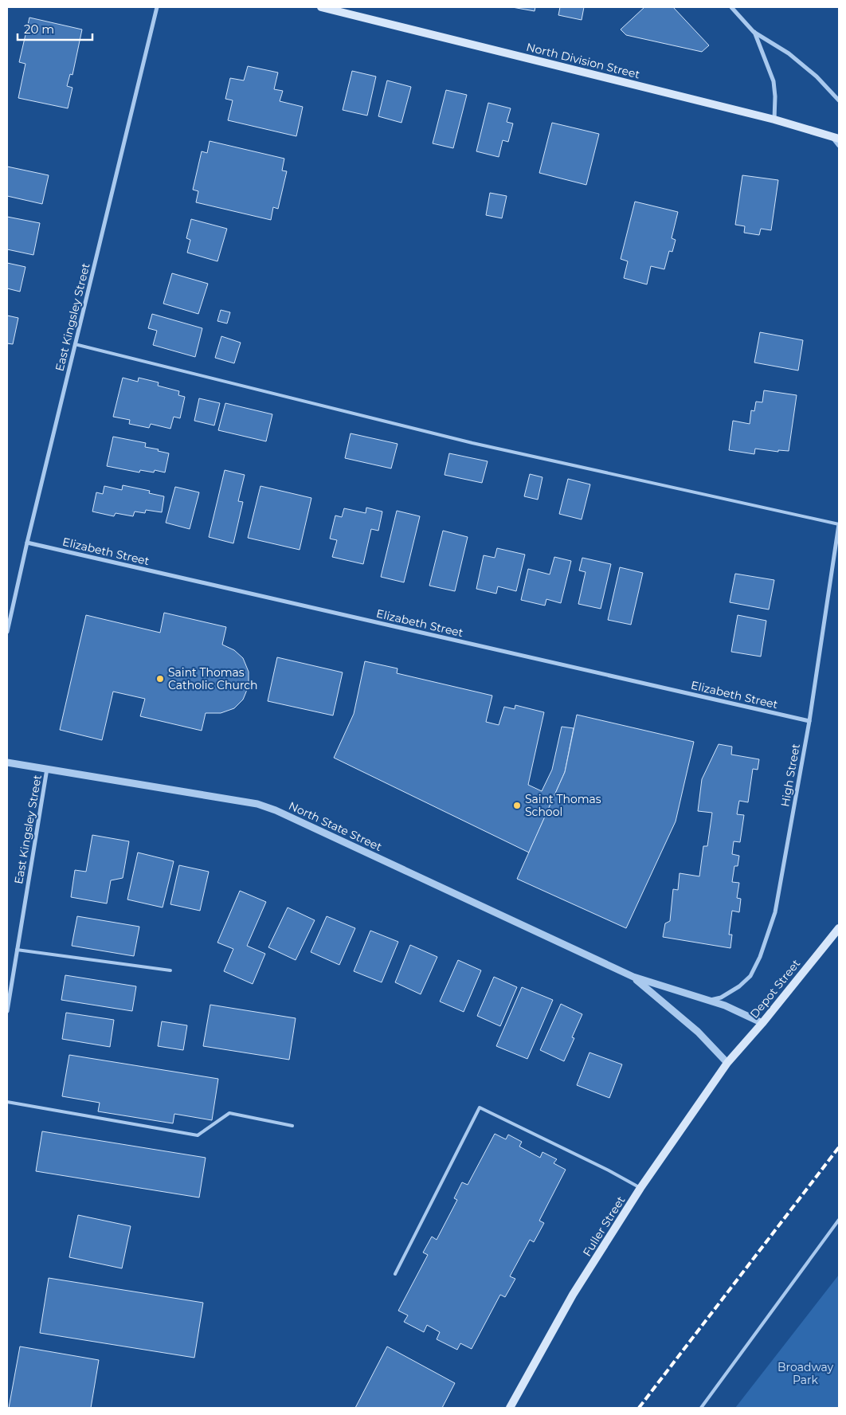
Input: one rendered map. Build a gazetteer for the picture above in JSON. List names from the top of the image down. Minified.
{"streets":{"main road":["North Division Street","Depot Street","Fuller Street"],"street":["East Kingsley Street","Elizabeth Street","High Street","North State Street"]},"crossings":[["East Kingsley Street","Elizabeth Street"],["East Kingsley Street","North State Street"],["Elizabeth Street","High Street"],["Depot Street","Fuller Street"]],"parks":["Broadway Park"],"places":["Saint Thomas Catholic Church","Saint Thomas School"],"scale_bar":"20 m"}
